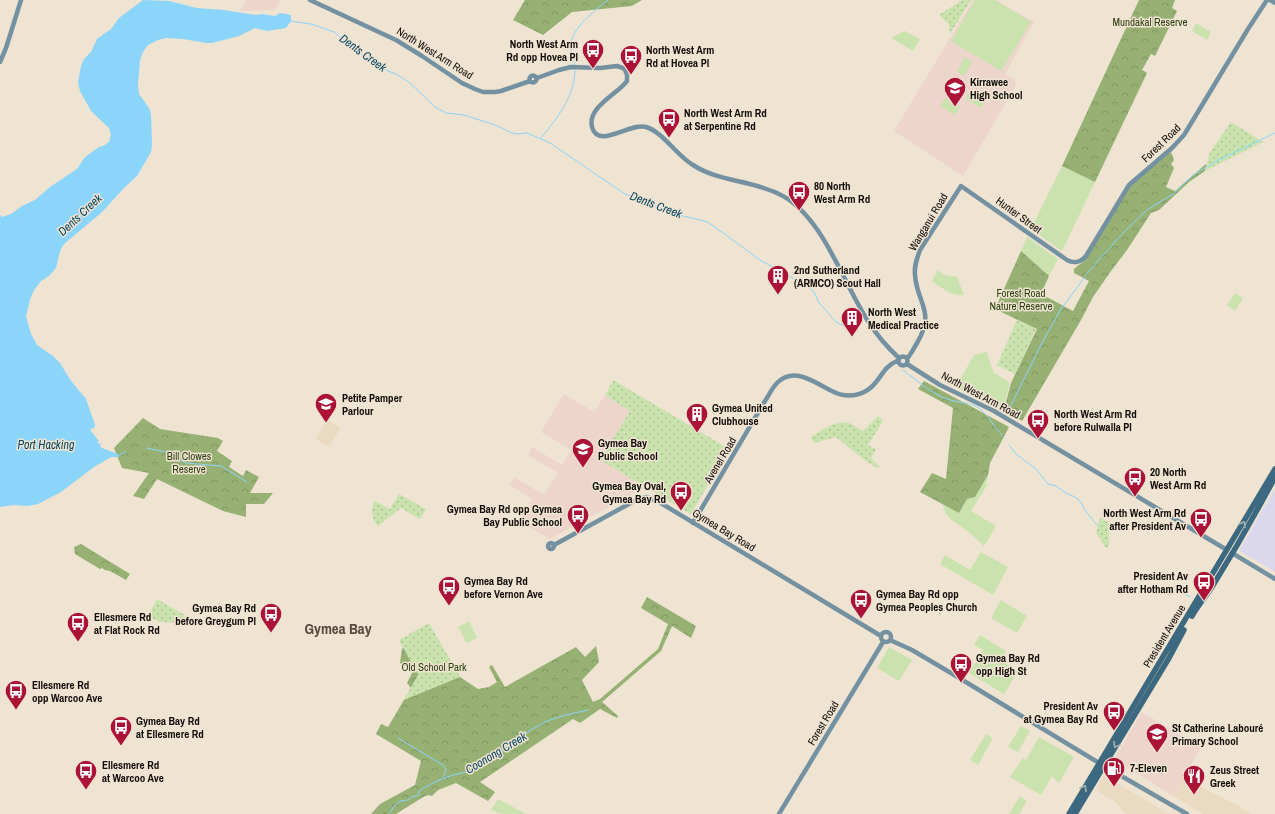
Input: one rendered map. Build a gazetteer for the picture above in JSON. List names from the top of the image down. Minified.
{"streets":{"main road":["President Avenue"],"street":["North West Arm Road","Forest Road","Hunter Street","Wanganui Road","Avenel Road","Gymea Bay Road"]},"crossings":[["North West Arm Road","Avenel Road"],["North West Arm Road","President Avenue"],["Forest Road","Hunter Street"],["Forest Road","Gymea Bay Road"],["Hunter Street","Wanganui Road"],["Avenel Road","Gymea Bay Road"]],"districts":["Gymea Bay"],"water":["Dents Creek","Port Hacking","Coonong Creek"],"parks":["Mundakal Reserve","Forest Road Nature Reserve","Bill Clowes Reserve","Old School Park"],"places":{"bus stop":["North West Arm Rd opp Hovea Pl","North West Arm Rd at Hovea Pl","North West Arm Rd at Serpentine Rd","80 North West Arm Rd","North West Arm Rd before Rulwalla Pl","20 North West Arm Rd","Gymea Bay Oval, Gymea Bay Rd","Gymea Bay Rd opp Gymea Bay Public School","North West Arm Rd after President Av","President Av after Hotham Rd","Gymea Bay Rd before Vernon Ave","Gymea Bay Rd opp Gymea Peoples Church","Gymea Bay Rd before Greygum Pl","Ellesmere Rd at Flat Rock Rd","Gymea Bay Rd opp High St","Ellesmere Rd opp Warcoo Ave","President Av at Gymea Bay Rd","Gymea Bay Rd at Ellesmere Rd","Ellesmere Rd at Warcoo Ave"],"school or university":["Kirrawee High School","Petite Pamper Parlour","Gymea Bay Public School","St Catherine Labouré Primary School"],"building":["2nd Sutherland (ARMCO) Scout Hall","North West Medical Practice","Gymea United Clubhouse"],"fuel station":["7-Eleven"],"restaurant":["Zeus Street Greek"]}}
